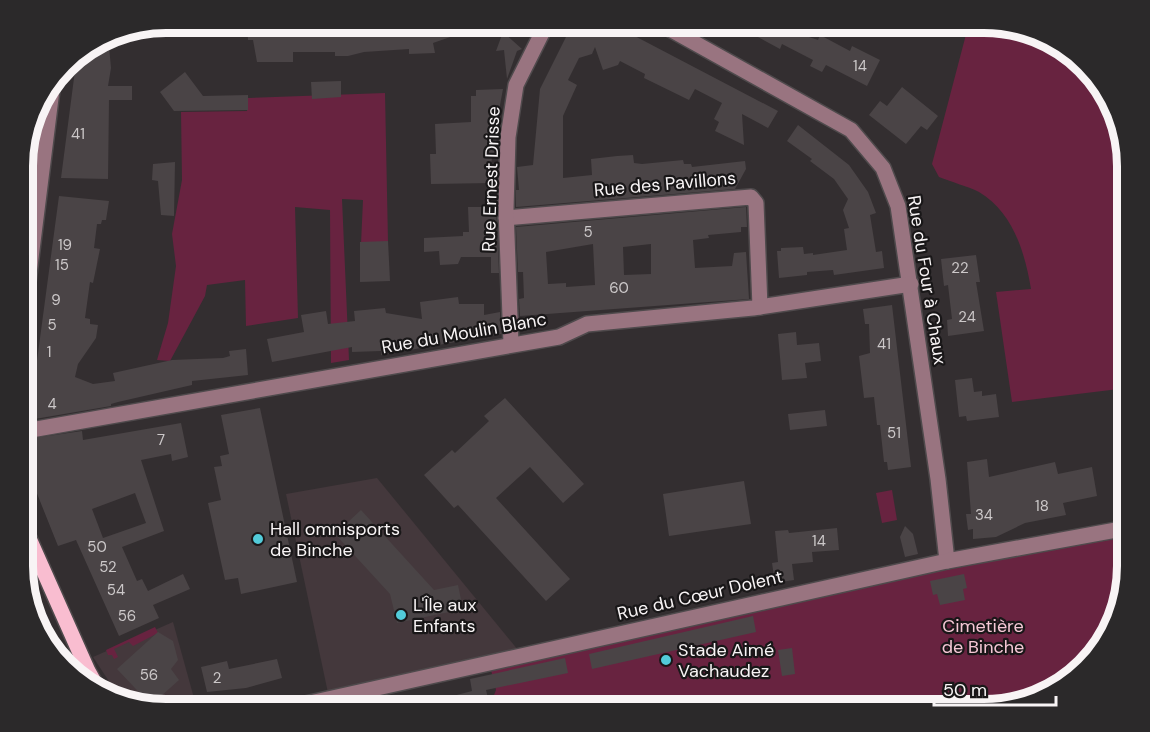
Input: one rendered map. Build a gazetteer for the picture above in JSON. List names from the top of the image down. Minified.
{"streets":{"street":["Rue Ernest Drisse","Rue des Pavillons","Rue du Four à Chaux","Rue du Moulin Blanc","Rue du Cœur Dolent"]},"crossings":[["Rue Ernest Drisse","Rue des Pavillons"],["Rue Ernest Drisse","Rue du Moulin Blanc"],["Rue des Pavillons","Rue du Moulin Blanc"],["Rue du Four à Chaux","Rue du Moulin Blanc"],["Rue du Four à Chaux","Rue du Cœur Dolent"]],"parks":["Cimetière de Binche"],"places":["Hall omnisports de Binche","L'Île aux Enfants","Stade Aimé Vachaudez"],"house_numbers":["14","41","5","19","15","22","60","9","24","5","41","1","4","51","7","18","34","14","50","52","54","56","56","2"],"scale_bar":"50 m"}
